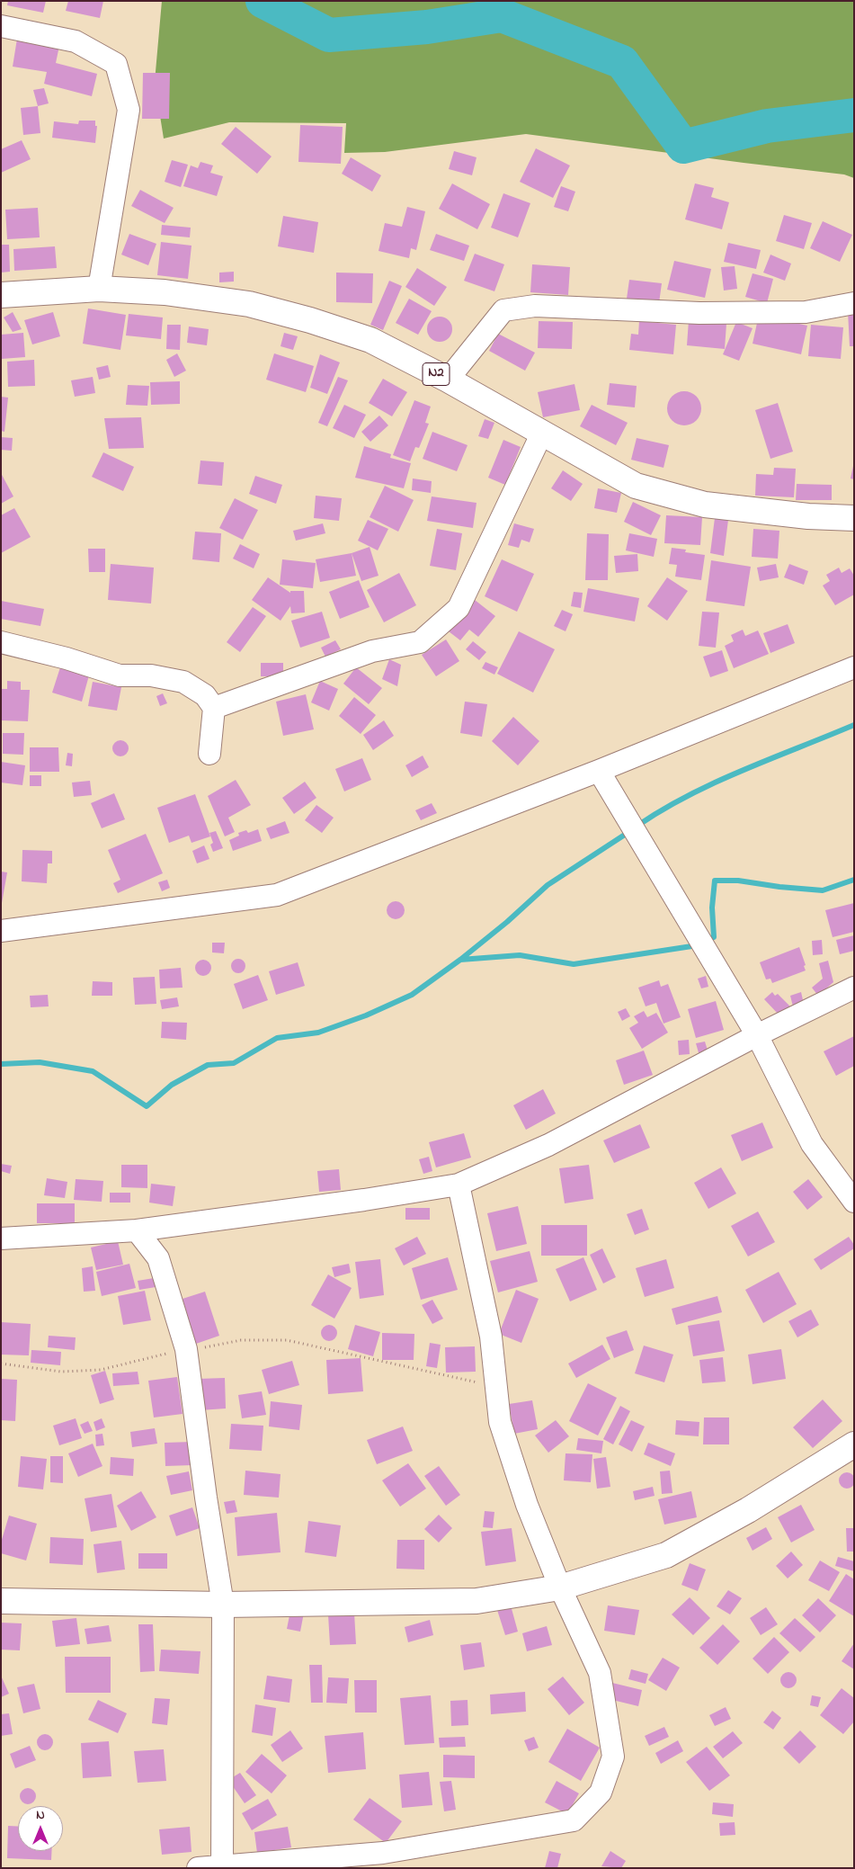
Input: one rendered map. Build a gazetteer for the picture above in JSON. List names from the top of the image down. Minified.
{"streets":{"main road":["N2"]},"north":"top"}
